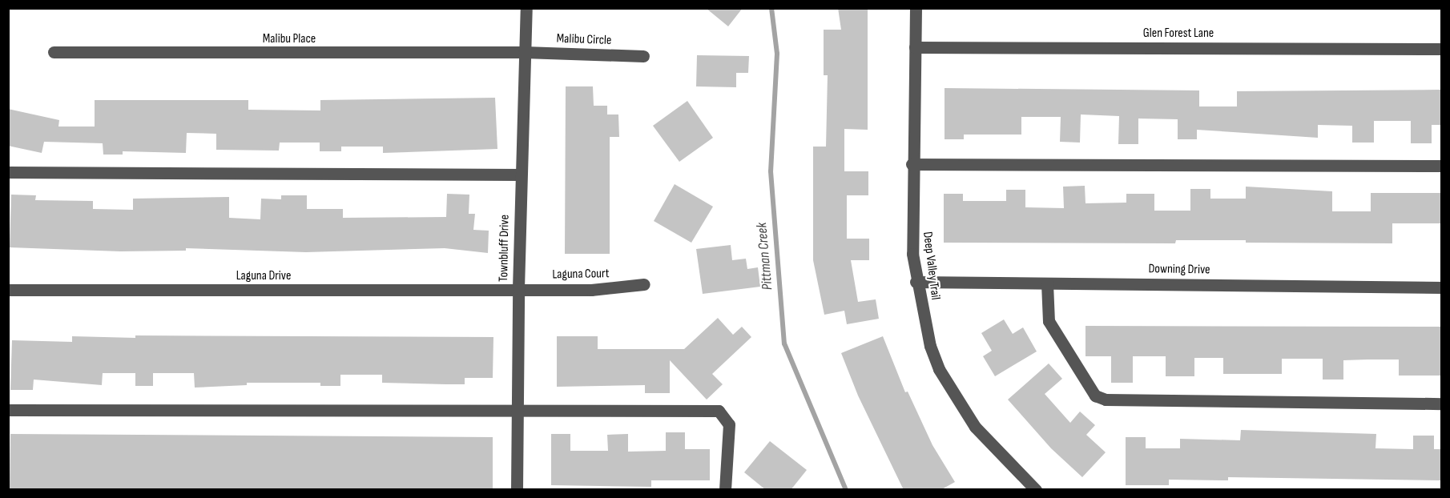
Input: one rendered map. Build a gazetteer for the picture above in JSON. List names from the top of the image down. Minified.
{"streets":{"street":["Glen Forest Lane","Malibu Place","Malibu Circle","Townbluff Drive","Deep Valley Trail","Downing Drive","Laguna Court","Laguna Drive"]},"crossings":[["Glen Forest Lane","Deep Valley Trail"],["Malibu Place","Malibu Circle"],["Malibu Place","Townbluff Drive"],["Malibu Circle","Townbluff Drive"],["Townbluff Drive","Laguna Court"],["Townbluff Drive","Laguna Drive"],["Deep Valley Trail","Downing Drive"],["Laguna Court","Laguna Drive"]],"water":["Pittman Creek"]}
